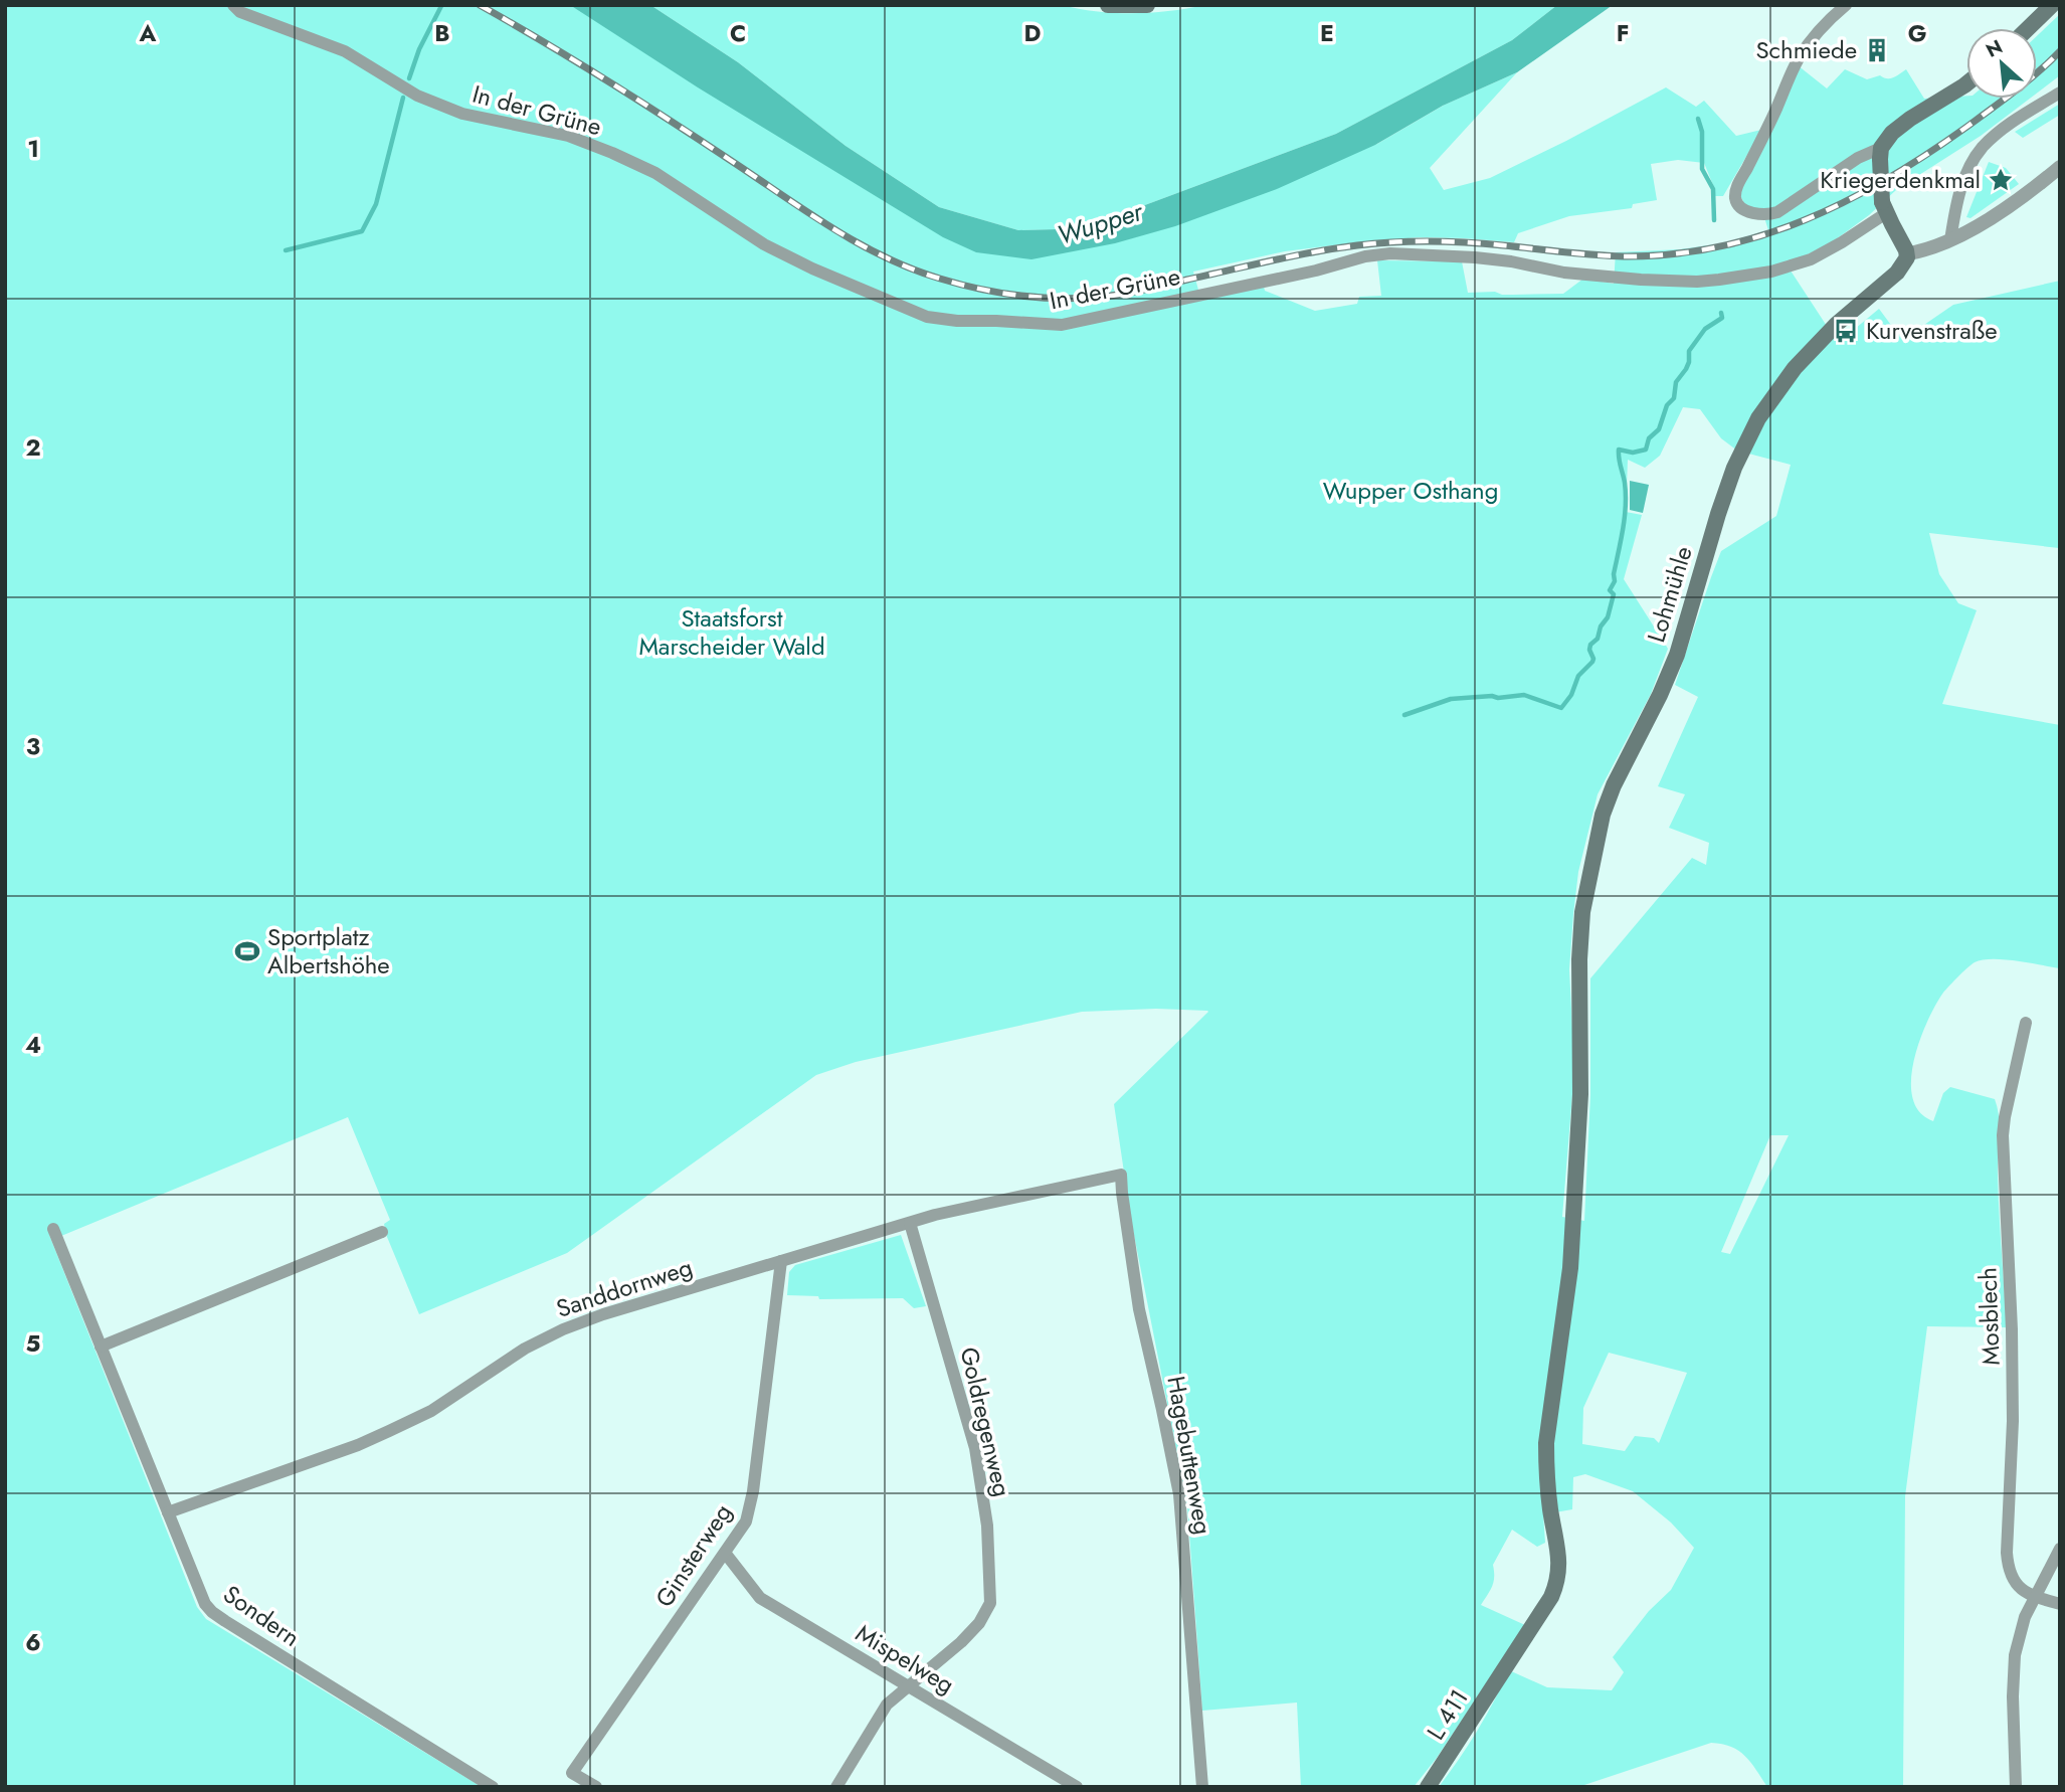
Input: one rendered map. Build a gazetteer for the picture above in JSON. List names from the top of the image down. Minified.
{"streets":{"main road":["Lohmühle","L 411"],"street":["In der Grüne","Sanddornweg","Mosblech","Goldregenweg","Hagebuttenweg","Ginsterweg","Sondern","Mispelweg"]},"crossings":[["Lohmühle","L 411"],["Sanddornweg","Goldregenweg"],["Sanddornweg","Hagebuttenweg"],["Sanddornweg","Ginsterweg"],["Sanddornweg","Sondern"],["Goldregenweg","Mispelweg"],["Ginsterweg","Mispelweg"]],"water":["Wupper"],"parks":["Wupper Osthang","Staatsforst Marscheider Wald"],"places":{"building":["Schmiede"],"place":["Kriegerdenkmal"],"bus stop":["Kurvenstraße"],"sports":["Sportplatz Albertshöhe"]},"north":"top left","grid":{"columns":["A","B","C","D","E","F","G"],"rows":["1","2","3","4","5","6"]}}
